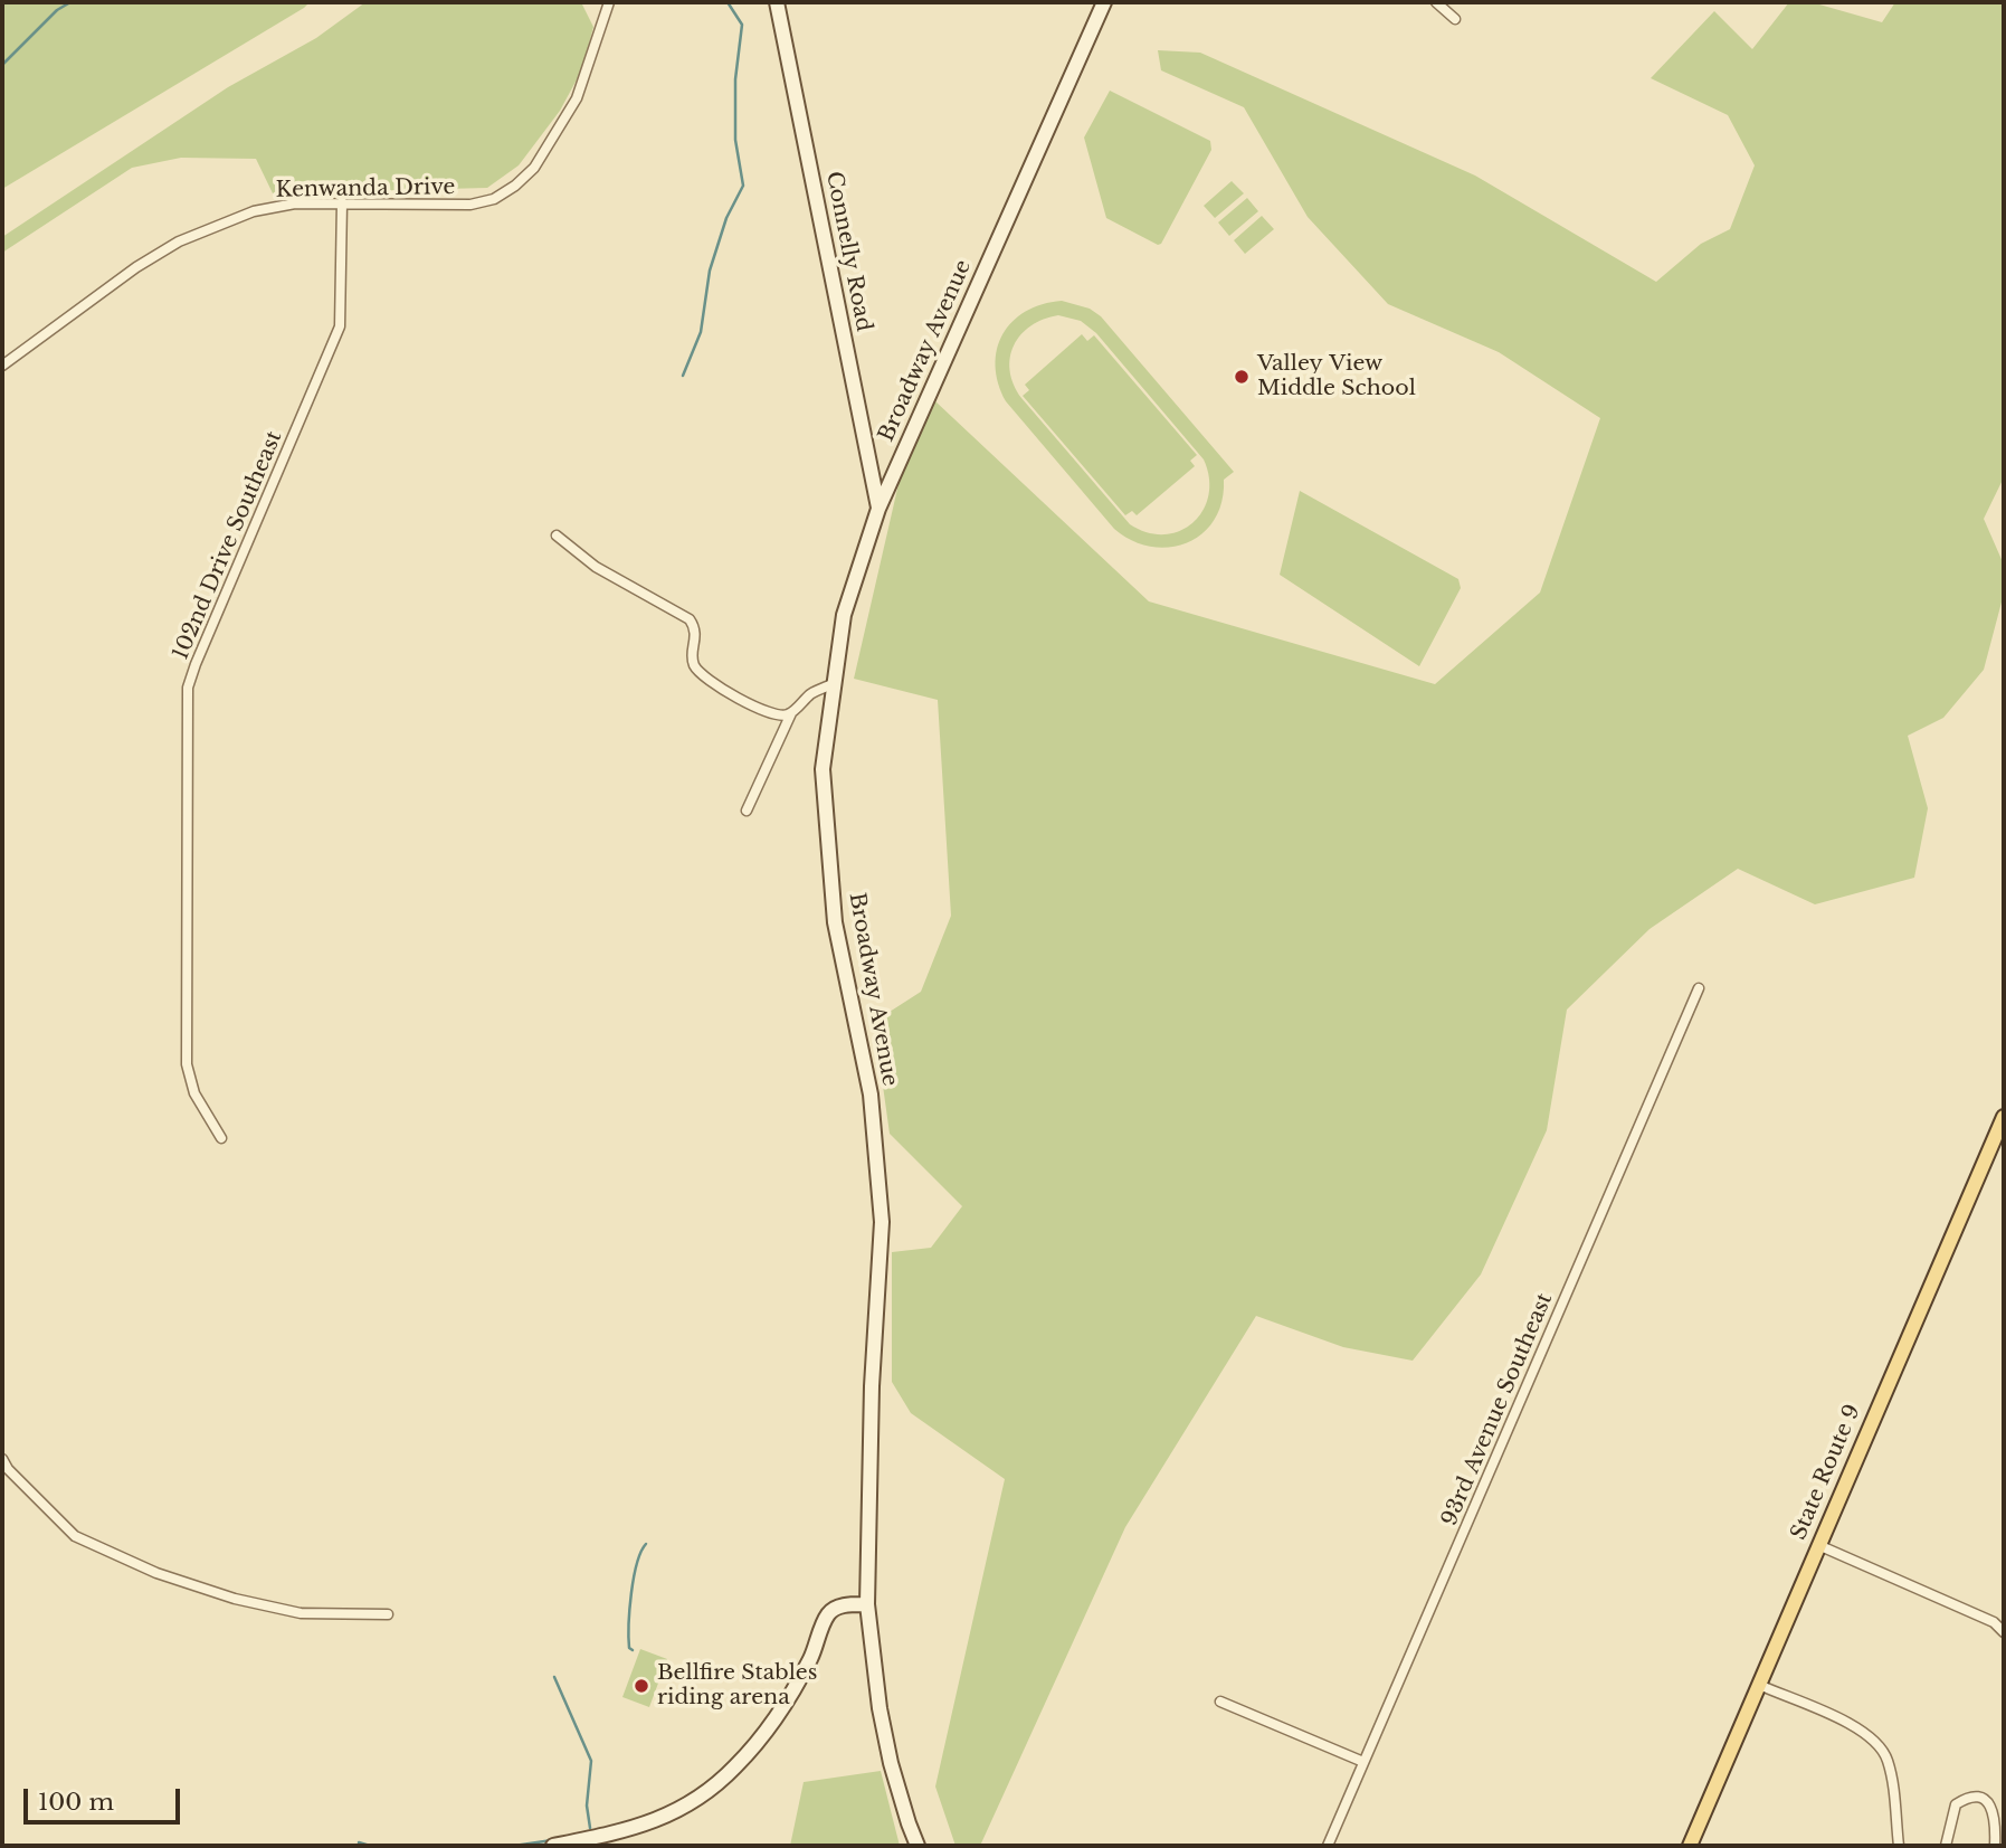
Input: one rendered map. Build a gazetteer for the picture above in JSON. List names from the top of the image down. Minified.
{"streets":{"main road":["State Route 9"],"street":["Kenwanda Drive","Connelly Road","Broadway Avenue","102nd Drive Southeast","93rd Avenue Southeast"]},"crossings":[["Kenwanda Drive","102nd Drive Southeast"],["Connelly Road","Broadway Avenue"]],"places":["Valley View Middle School","Bellfire Stables riding arena"],"scale_bar":"100 m"}
